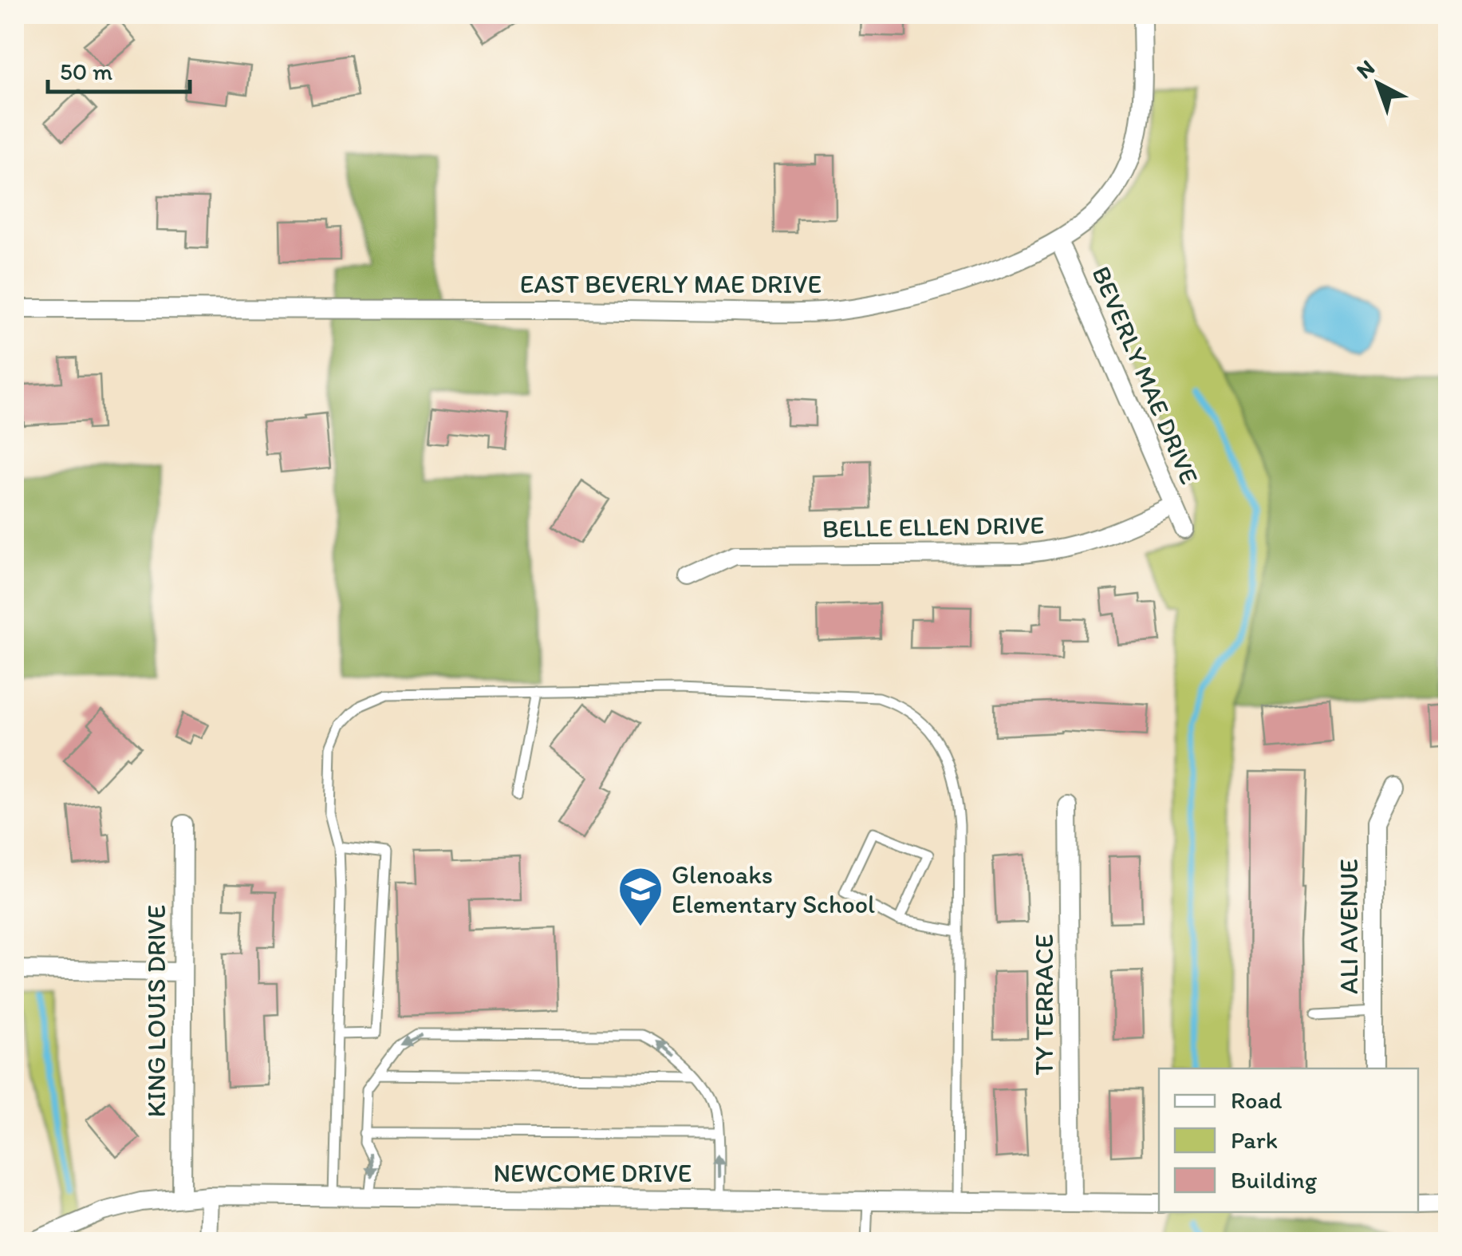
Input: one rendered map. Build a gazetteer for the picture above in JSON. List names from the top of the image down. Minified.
{"streets":{"street":["EAST BEVERLY MAE DRIVE","BEVERLY MAE DRIVE","BELLE ELLEN DRIVE","ALI AVENUE","TY TERRACE","KING LOUIS DRIVE","NEWCOME DRIVE"]},"crossings":[["EAST BEVERLY MAE DRIVE","BEVERLY MAE DRIVE"],["BEVERLY MAE DRIVE","BELLE ELLEN DRIVE"],["TY TERRACE","NEWCOME DRIVE"],["KING LOUIS DRIVE","NEWCOME DRIVE"]],"places":{"school or university":["Glenoaks Elementary School"]},"legend":["Road","Park","Building"],"scale_bar":"50 m","north":"top left"}
